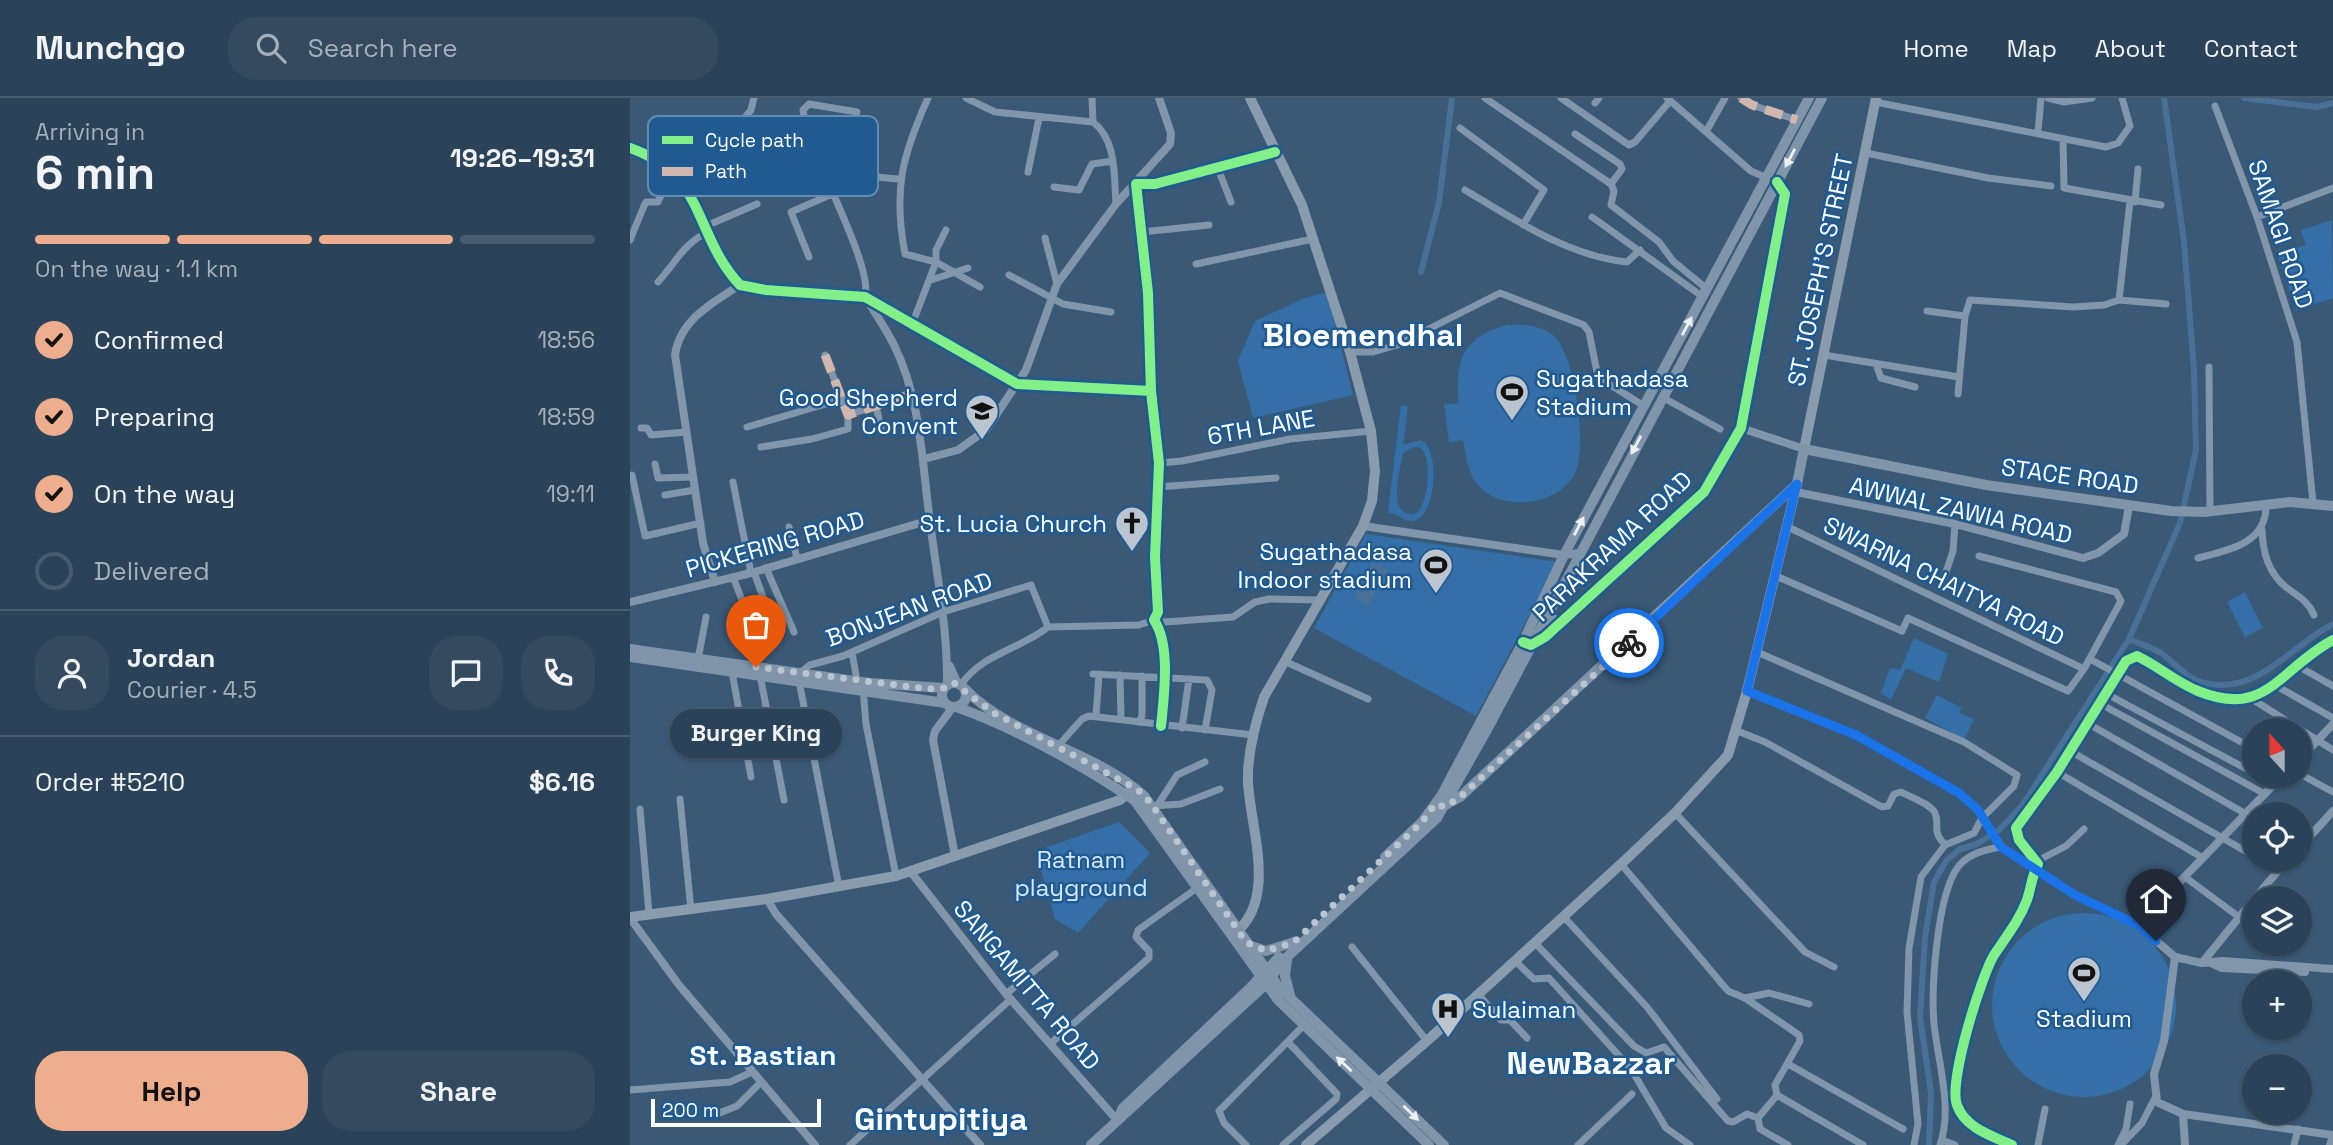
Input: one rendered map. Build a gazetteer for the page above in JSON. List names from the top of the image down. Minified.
{"streets":{"main road":["ST. JOSEPH'S STREET","STACE ROAD"],"street":["SAMAGI ROAD","6TH LANE","AWWAL ZAWIA ROAD","PICKERING ROAD","PARAKRAMA ROAD","SWARNA CHAITYA ROAD","BONJEAN ROAD","SANGAMITTA ROAD"]},"crossings":[["SAMAGI ROAD","STACE ROAD"],["ST. JOSEPH'S STREET","STACE ROAD"],["STACE ROAD","AWWAL ZAWIA ROAD"]],"districts":["Bloemendhal","St. Bastian","NewBazzar","Gintupitiya"],"parks":["Ratnam playground"],"places":{"sports":["Sugathadasa Stadium","Sugathadasa Indoor stadium","Stadium"],"school or university":["Good Shepherd Convent"],"church":["St. Lucia Church"],"other":["Burger King"],"hospital":["Sulaiman"]},"legend":["Cycle path","Path"],"scale_bar":"200 m","north":"top","page":{"header":"Munchgo","search":"Search here","nav":["Home","Map","About","Contact"],"heading":["6 min","Arriving in","19:26–19:31"],"panel":["Jordan","Courier · 4.5","Order #5210","$6.16"],"bar":"On the way · 1.1 km","list":[["Confirmed","18:56"],["Preparing","18:59"],["On the way","19:11"],"Delivered"],"bubble":"Burger King","map_buttons":["+","−"],"buttons":["Help","Share"],"scale":"200 m"}}
